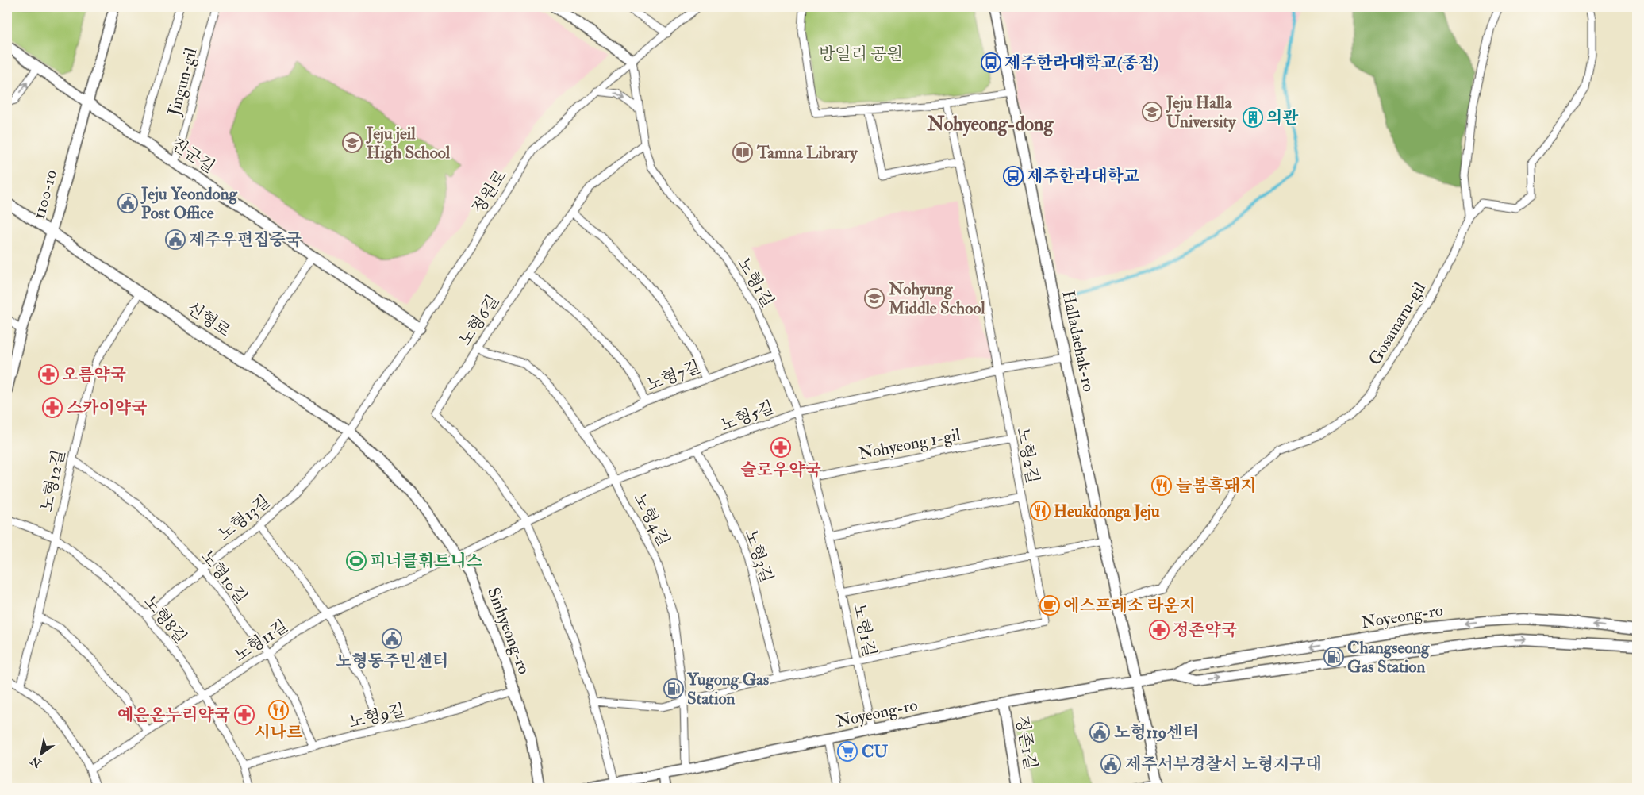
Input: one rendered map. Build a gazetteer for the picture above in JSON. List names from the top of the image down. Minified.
{"streets":{"main road":["진군길","1100-ro","신형로","Halladaehak-ro","Noyeong-ro","Sinhyeong-ro","정존1길"],"street":["Jingun-gil","정원로","노형1길","노형6길","Gosamaru-gil","노형7길","노형5길","Nohyeong 1-gil","노형2길","노형12길","노형13길","노형4길","노형3길","노형10길","노형8길","노형11길","노형9길"]},"crossings":[["Jingun-gil","진군길"],["진군길","정원로"],["진군길","1100-ro"],["정원로","노형1길"],["정원로","신형로"],["정원로","노형13길"],["정원로","Sinhyeong-ro"],["1100-ro","신형로"],["노형1길","노형6길"],["노형1길","노형7길"],["노형1길","노형5길"],["노형1길","Nohyeong 1-gil"],["노형1길","노형2길"],["노형1길","Noyeong-ro"],["신형로","노형12길"],["신형로","노형13길"],["신형로","Sinhyeong-ro"],["노형6길","노형5길"],["노형6길","노형4길"],["Gosamaru-gil","Halladaehak-ro"],["Halladaehak-ro","노형5길"],["Halladaehak-ro","Noyeong-ro"],["노형7길","노형4길"],["노형5길","노형2길"],["노형5길","노형4길"],["노형5길","노형3길"],["노형5길","Sinhyeong-ro"],["노형5길","노형11길"],["Nohyeong 1-gil","노형2길"],["노형12길","노형10길"],["노형12길","노형8길"],["노형13길","노형10길"],["노형13길","노형8길"],["노형13길","Sinhyeong-ro"],["노형4길","Noyeong-ro"],["노형10길","노형11길"],["노형10길","노형9길"],["Noyeong-ro","정존1길"],["노형8길","노형11길"],["노형8길","노형9길"],["Sinhyeong-ro","노형11길"],["Sinhyeong-ro","노형9길"]],"districts":["Nohyeong-dong"],"parks":["방일리 공원"],"places":{"bus stop":["제주한라대학교(종점)","제주한라대학교"],"school or university":["Jeju Halla University","Jeju jeil High School","Nohyung Middle School"],"building":["의관"],"library":["Tamna Library"],"public building":["Jeju Yeondong Post Office","제주우편집중국","노형동주민센터","노형119센터","제주서부경찰서 노형지구대"],"pharmacy":["오름약국","스카이약국","슬로우약국","정존약국","예은온누리약국"],"restaurant":["늘봄흑돼지","Heukdonga Jeju","시나르"],"sports":["피너클휘트니스"],"cafe":["에스프레소 라운지"],"fuel station":["Changseong Gas Station","Yugong Gas Station"],"supermarket":["CU"]},"north":"bottom left"}
